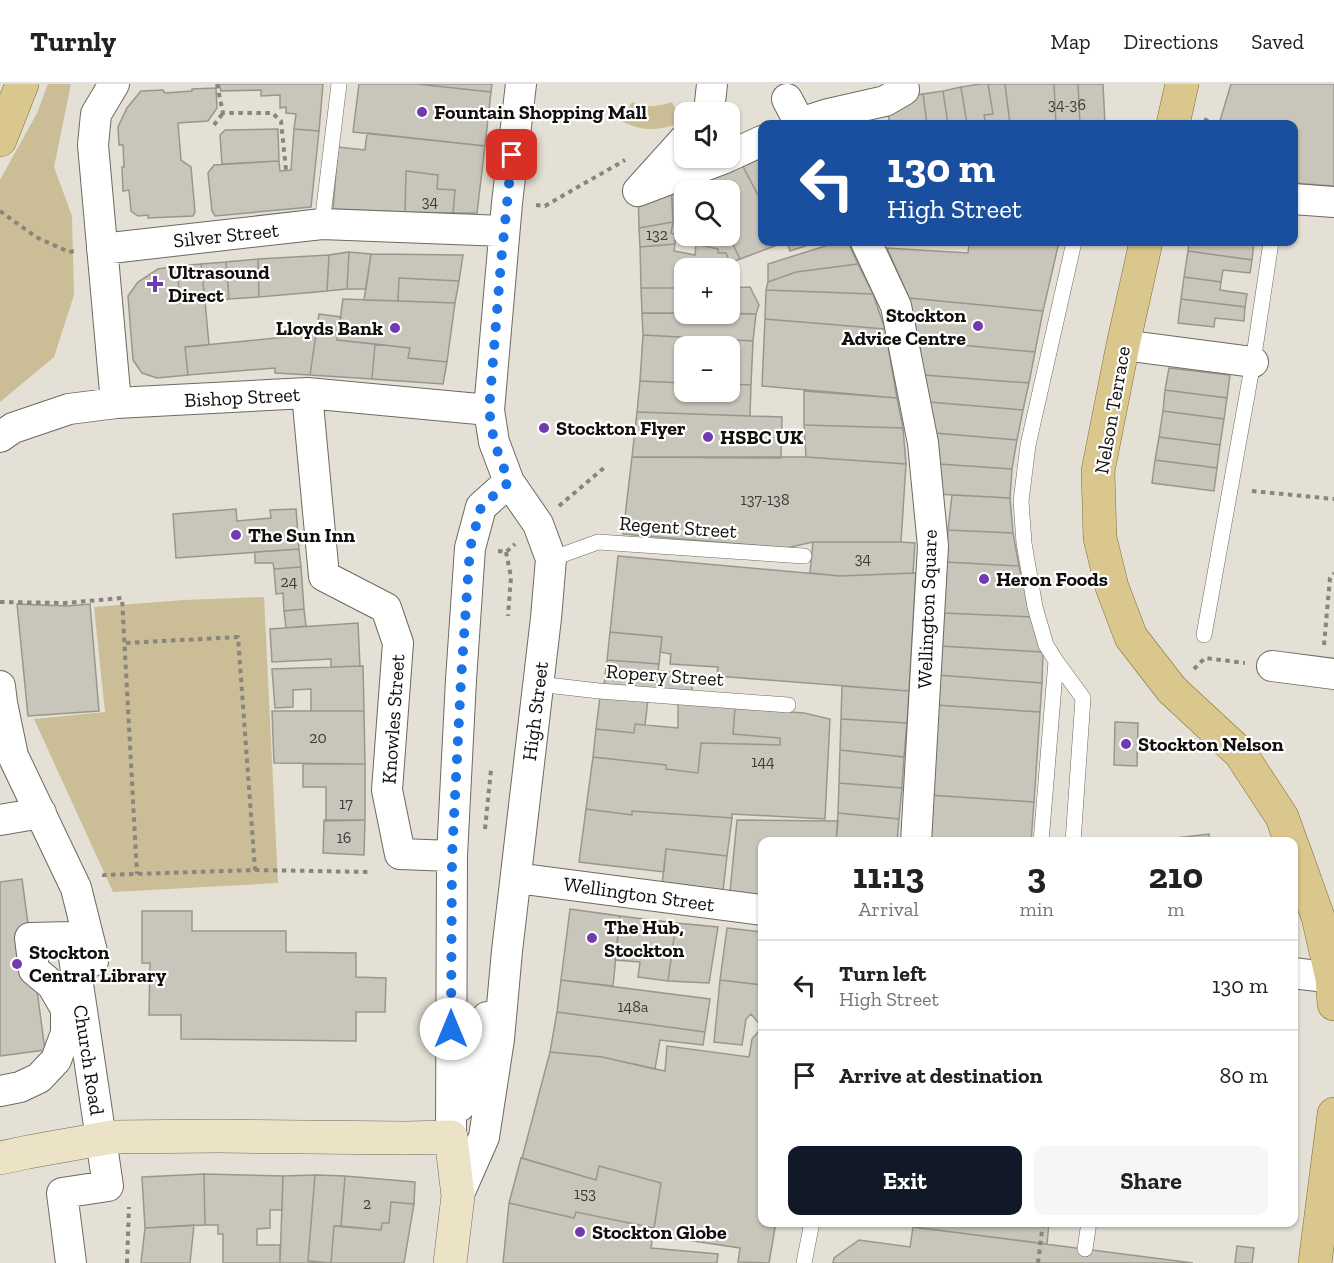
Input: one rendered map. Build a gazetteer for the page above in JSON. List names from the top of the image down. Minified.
{"streets":{"main road":["Nelson Terrace"],"street":["Silver Street","Bishop Street","Wellington Square","High Street","Knowles Street","Wellington Street","Church Road"],"lane":["Regent Street","Ropery Street"]},"crossings":[["Silver Street","High Street"],["Bishop Street","High Street"],["Bishop Street","Knowles Street"],["Regent Street","High Street"],["Ropery Street","High Street"],["High Street","Knowles Street"],["High Street","Wellington Street"],["High Street","Church Road"]],"places":{"other":["Fountain Shopping Mall","Stockton Advice Centre","Lloyds Bank","Stockton Flyer","HSBC UK","The Sun Inn","Heron Foods","Stockton Nelson","The Hub, Stockton","Stockton Central Library","Stockton Globe"],"health":["Ultrasound Direct"]},"house_numbers":["34-36","34","132","137-138","34","24","20","144","17","16","148a","153","2"],"page":{"header":"Turnly","nav":["Map","Directions","Saved"],"map_buttons":["+","−"],"turn":["130 m","High Street"],"eta":["11:13","Arrival","3","min","210","m"],"list":[{"name":"Turn left","note":"High Street","value":"130 m"},{"name":"Arrive at destination","value":"80 m"}],"buttons":["Exit","Share"]}}
